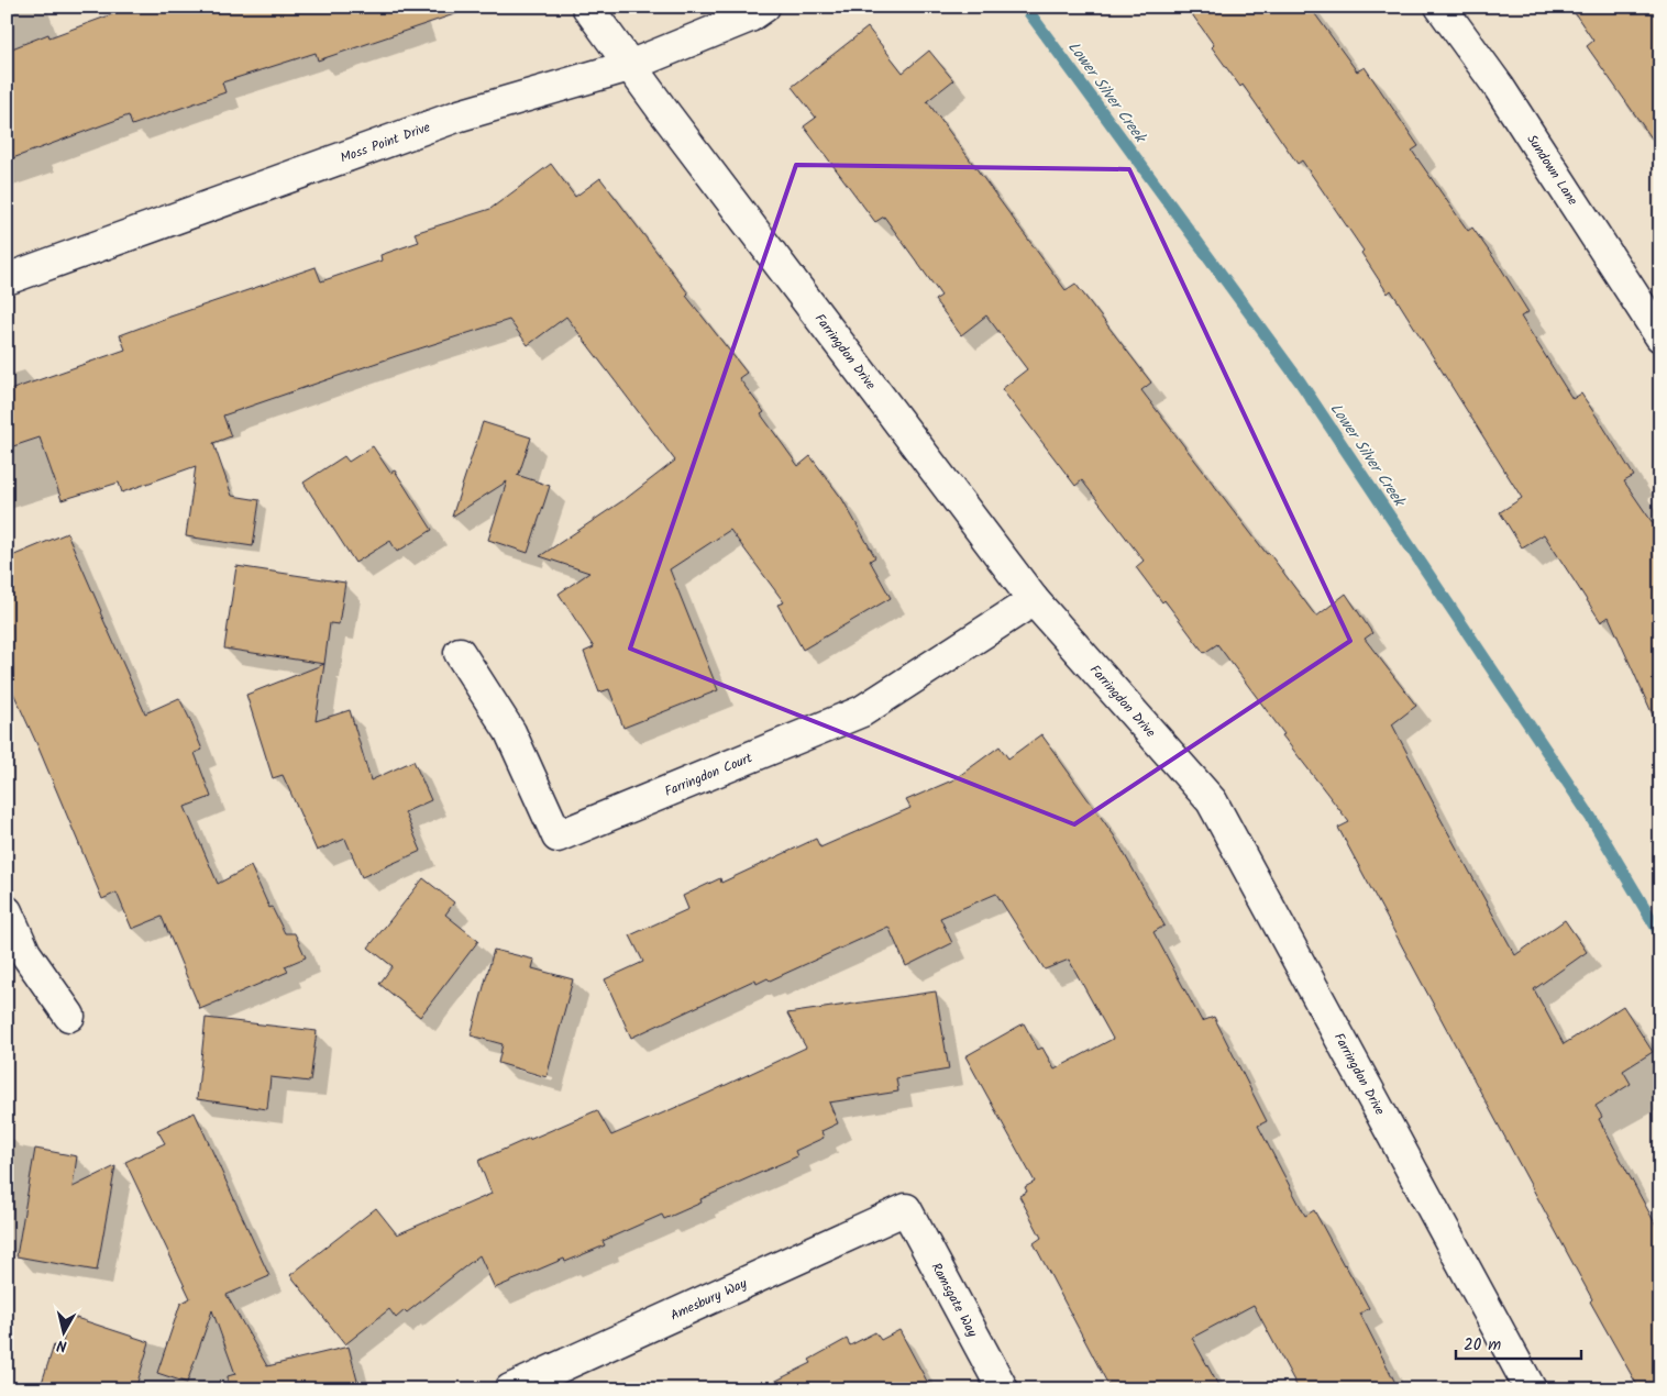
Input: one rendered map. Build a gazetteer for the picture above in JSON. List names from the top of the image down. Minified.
{"streets":{"street":["Moss Point Drive","Sundown Lane","Farringdon Drive","Farringdon Court","Amesbury Way","Ramsgate Way"]},"crossings":[["Moss Point Drive","Farringdon Drive"],["Farringdon Drive","Farringdon Court"],["Amesbury Way","Ramsgate Way"]],"water":["Lower Silver Creek"],"scale_bar":"20 m","north":"bottom"}
